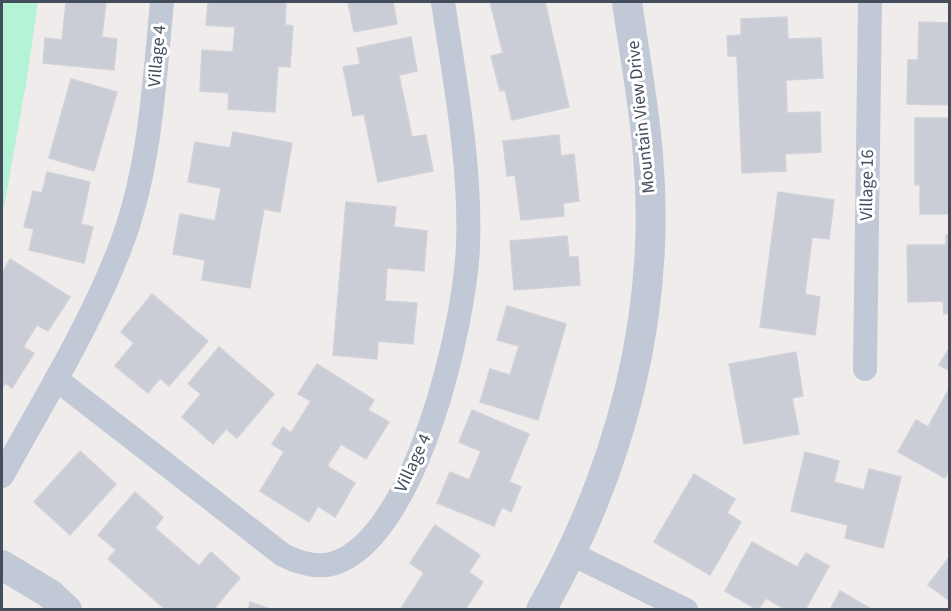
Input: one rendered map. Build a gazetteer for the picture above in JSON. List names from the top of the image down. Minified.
{"streets":{"street":["Village 4","Mountain View Drive","Village 16"]}}
